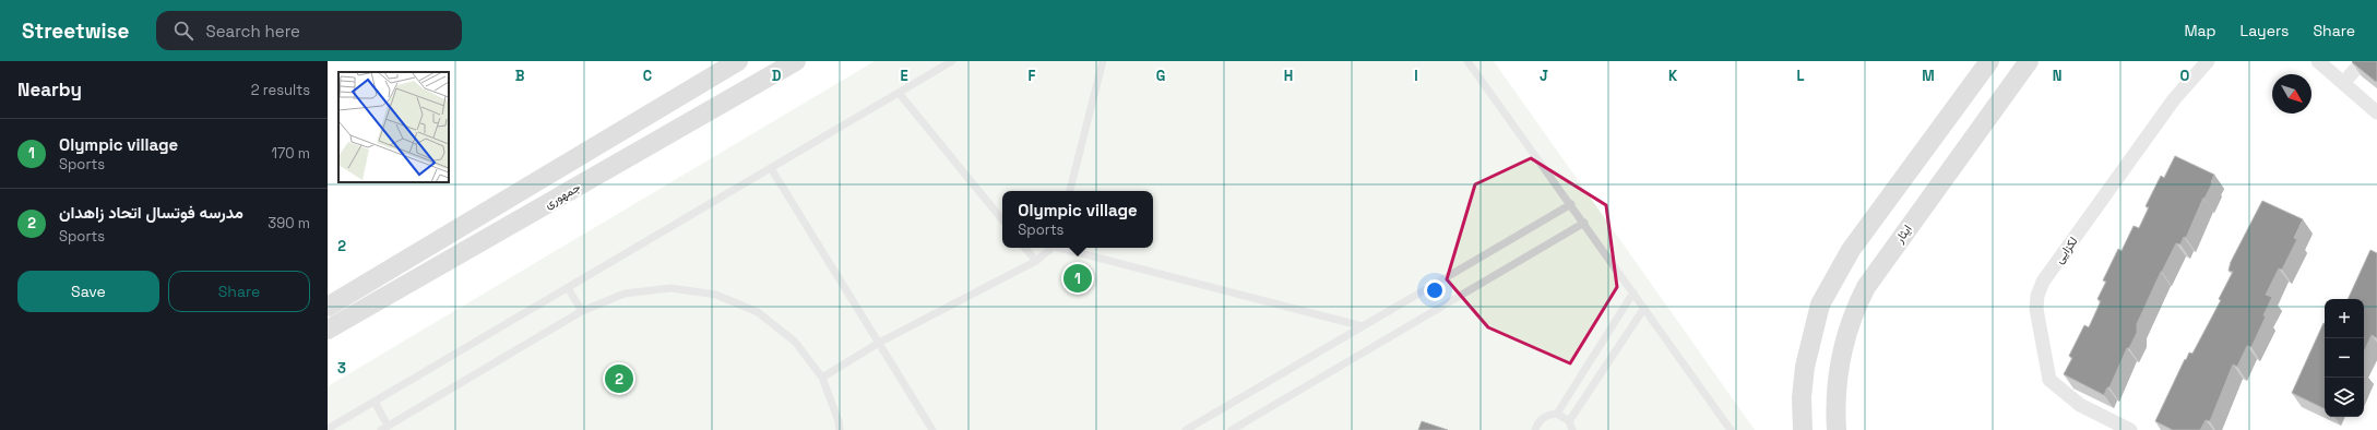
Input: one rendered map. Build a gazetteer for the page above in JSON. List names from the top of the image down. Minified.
{"streets":{"main road":["جمهوری","ایثار"],"street":["لکزایی"]},"north":"bottom right","page":{"header":"Streetwise","search":"Search here","nav":["Map","Layers","Share"],"heading":["Nearby","2 results"],"list":[{"mark":"1","name":"Olympic village","note":"Sports","value":"170 m"},{"mark":"2","name":"مدرسه فوتسال اتحاد زاهدان","note":"Sports","value":"390 m"}],"popup":["Olympic village","Sports"],"buttons":["Save","Share"],"pins":["1","2"],"map_buttons":["+","−"]},"grid":{"columns":["B","C","D","E","F","G","H","I","J","K","L","M","N","O"],"rows":["2","3"]}}
